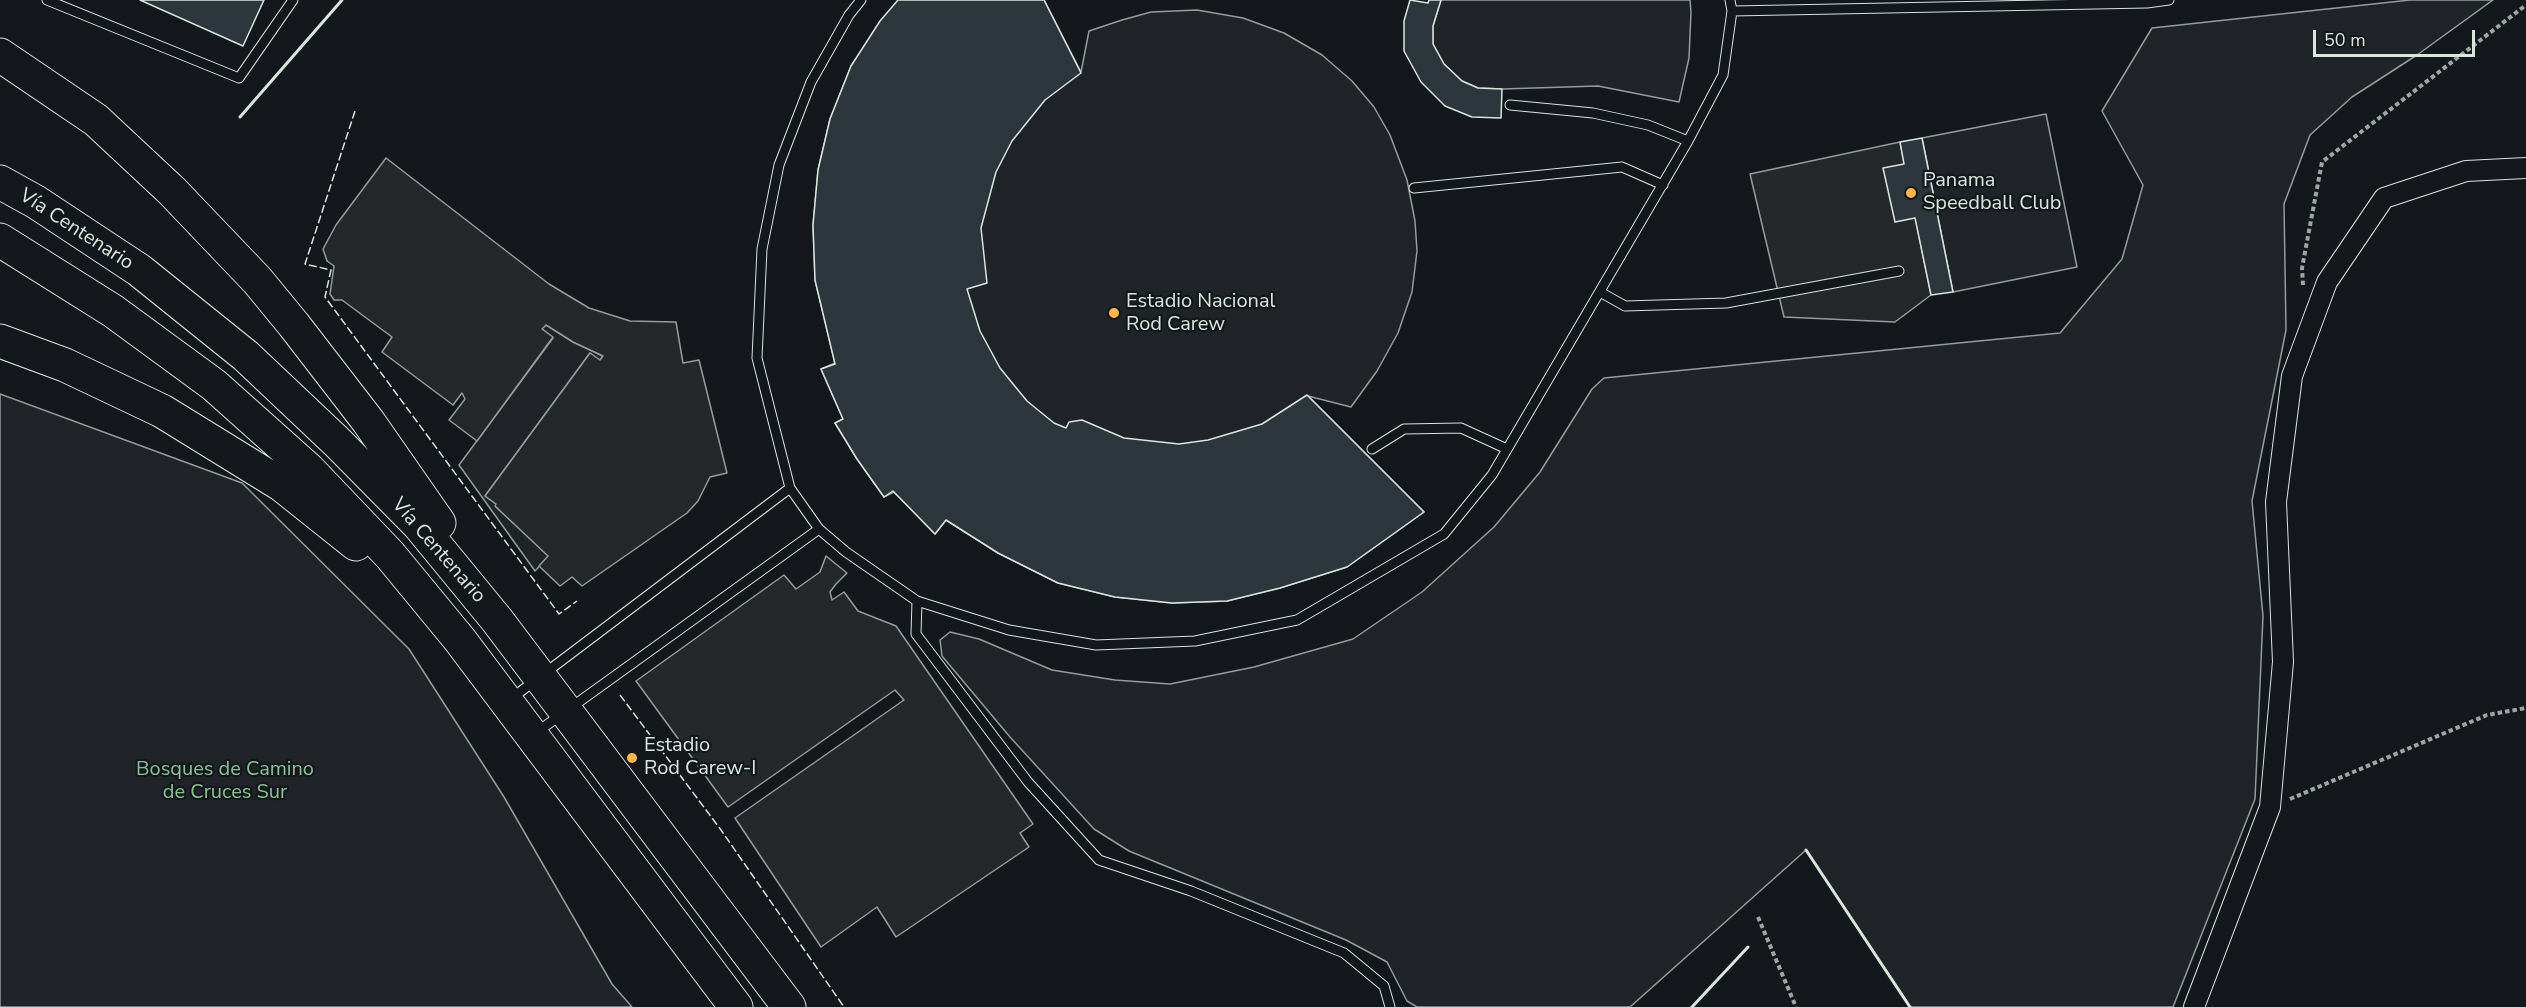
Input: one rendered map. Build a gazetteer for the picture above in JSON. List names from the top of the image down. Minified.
{"streets":{"highway":["Vía Centenario"]},"parks":["Bosques de Camino de Cruces Sur"],"places":["Panama Speedball Club","Estadio Nacional Rod Carew","Estadio Rod Carew-I"],"scale_bar":"50 m"}
